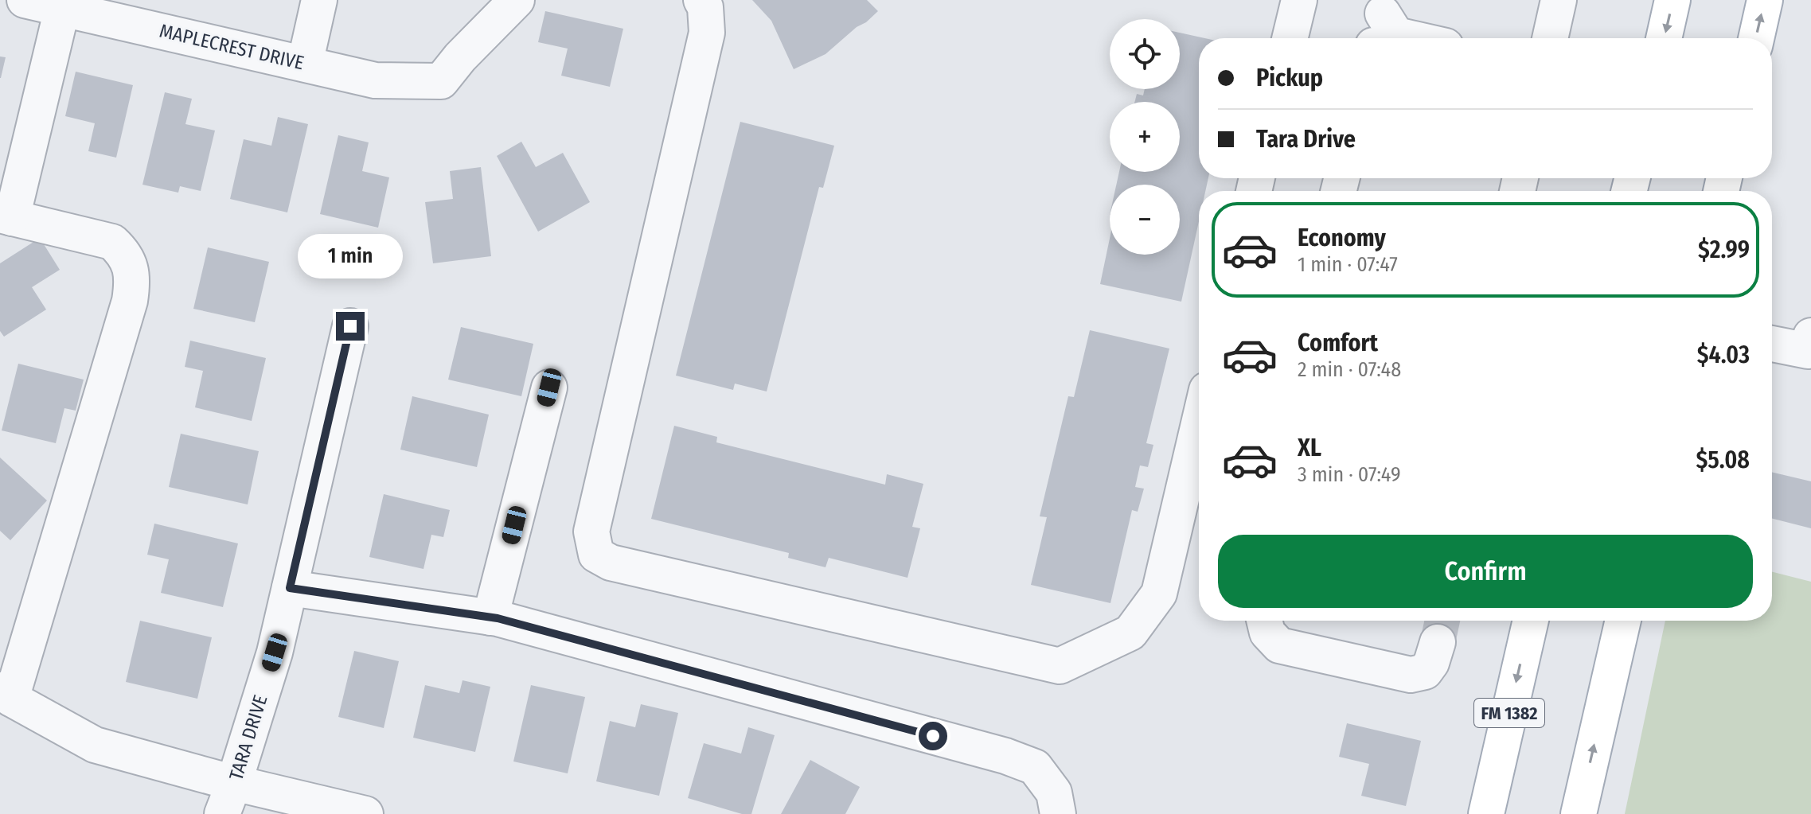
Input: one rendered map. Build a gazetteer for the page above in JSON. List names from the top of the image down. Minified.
{"streets":{"main road":["FM 1382"],"street":["MAPLECREST DRIVE","TARA DRIVE"]},"page":{"map_buttons":["+","−"],"banner":["Pickup","Tara Drive"],"list":[{"name":"Economy","note":"1 min · 07:47","value":"$2.99"},{"name":"Comfort","note":"2 min · 07:48","value":"$4.03"},{"name":"XL","note":"3 min · 07:49","value":"$5.08"}],"bubble":"1 min","buttons":"Confirm"}}
